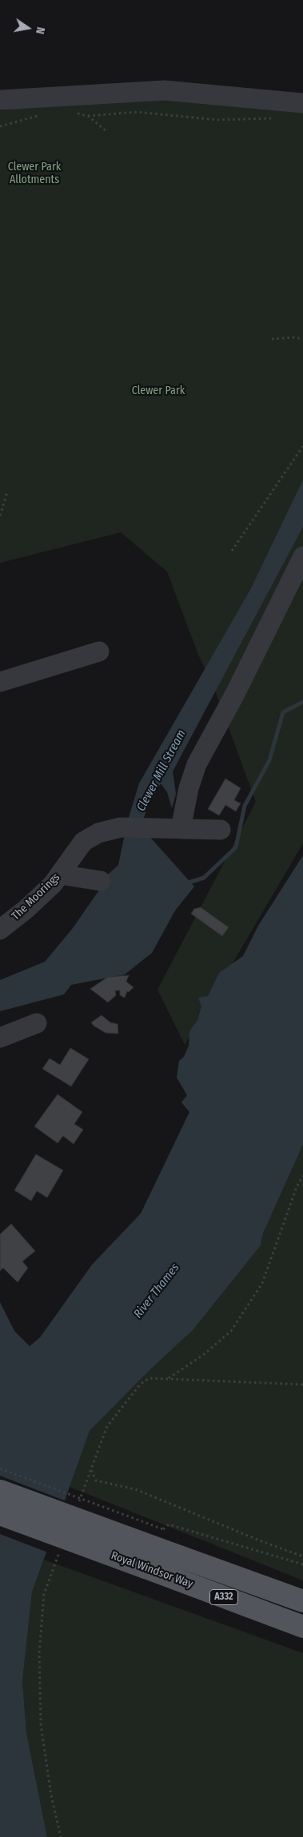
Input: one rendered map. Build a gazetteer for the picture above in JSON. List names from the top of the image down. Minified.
{"streets":{"main road":["Royal Windsor Way","A332"],"street":["The Moorings"]},"water":["Clewer Mill Stream","River Thames"],"parks":["Clewer Park Allotments","Clewer Park"],"north":"right"}
